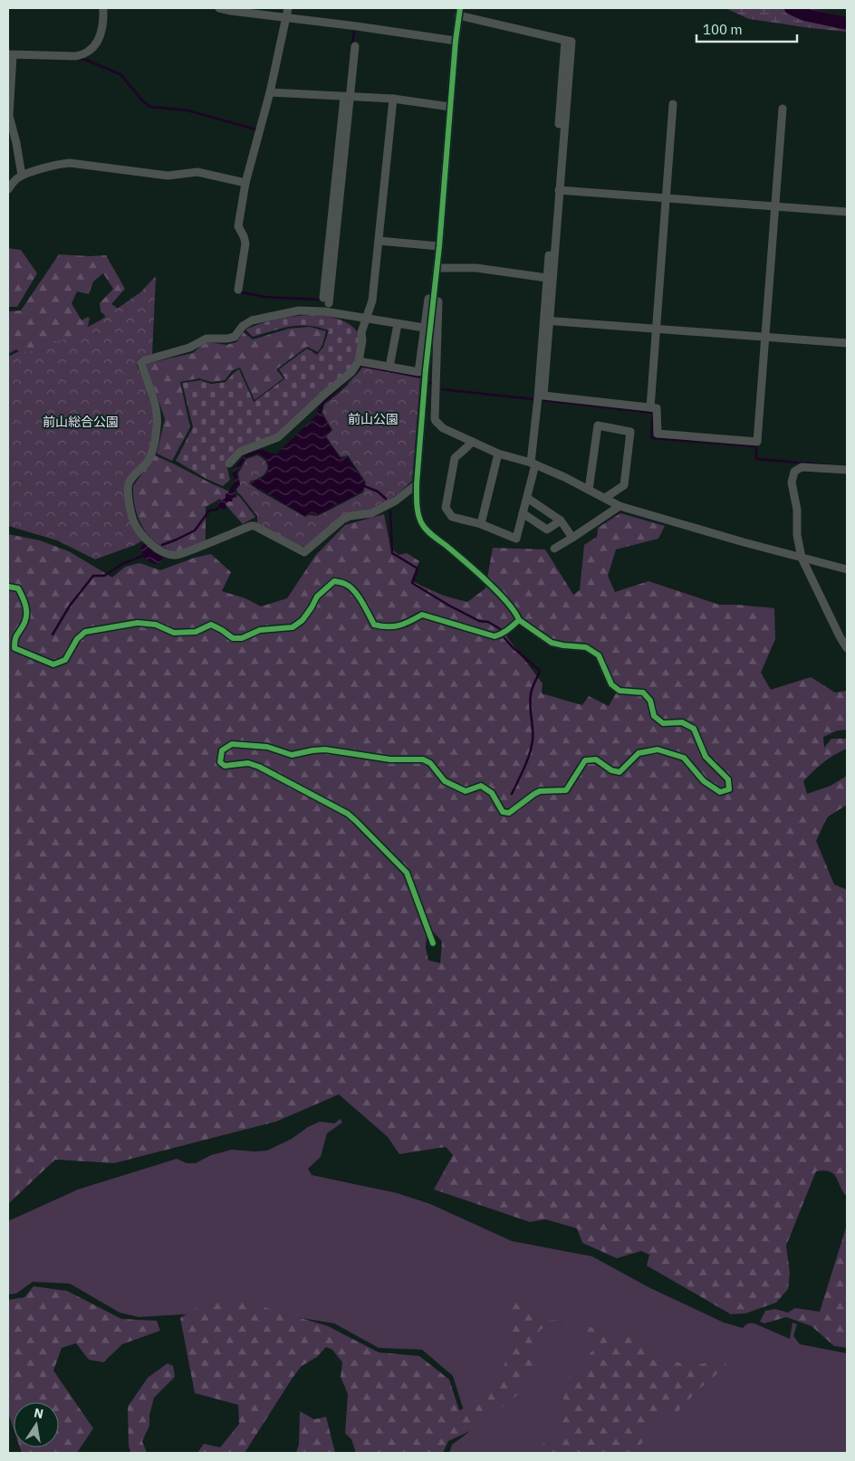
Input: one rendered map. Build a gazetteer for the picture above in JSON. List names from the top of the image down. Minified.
{"parks":["前山公園","前山総合公園"],"scale_bar":"100 m","north":"top"}
